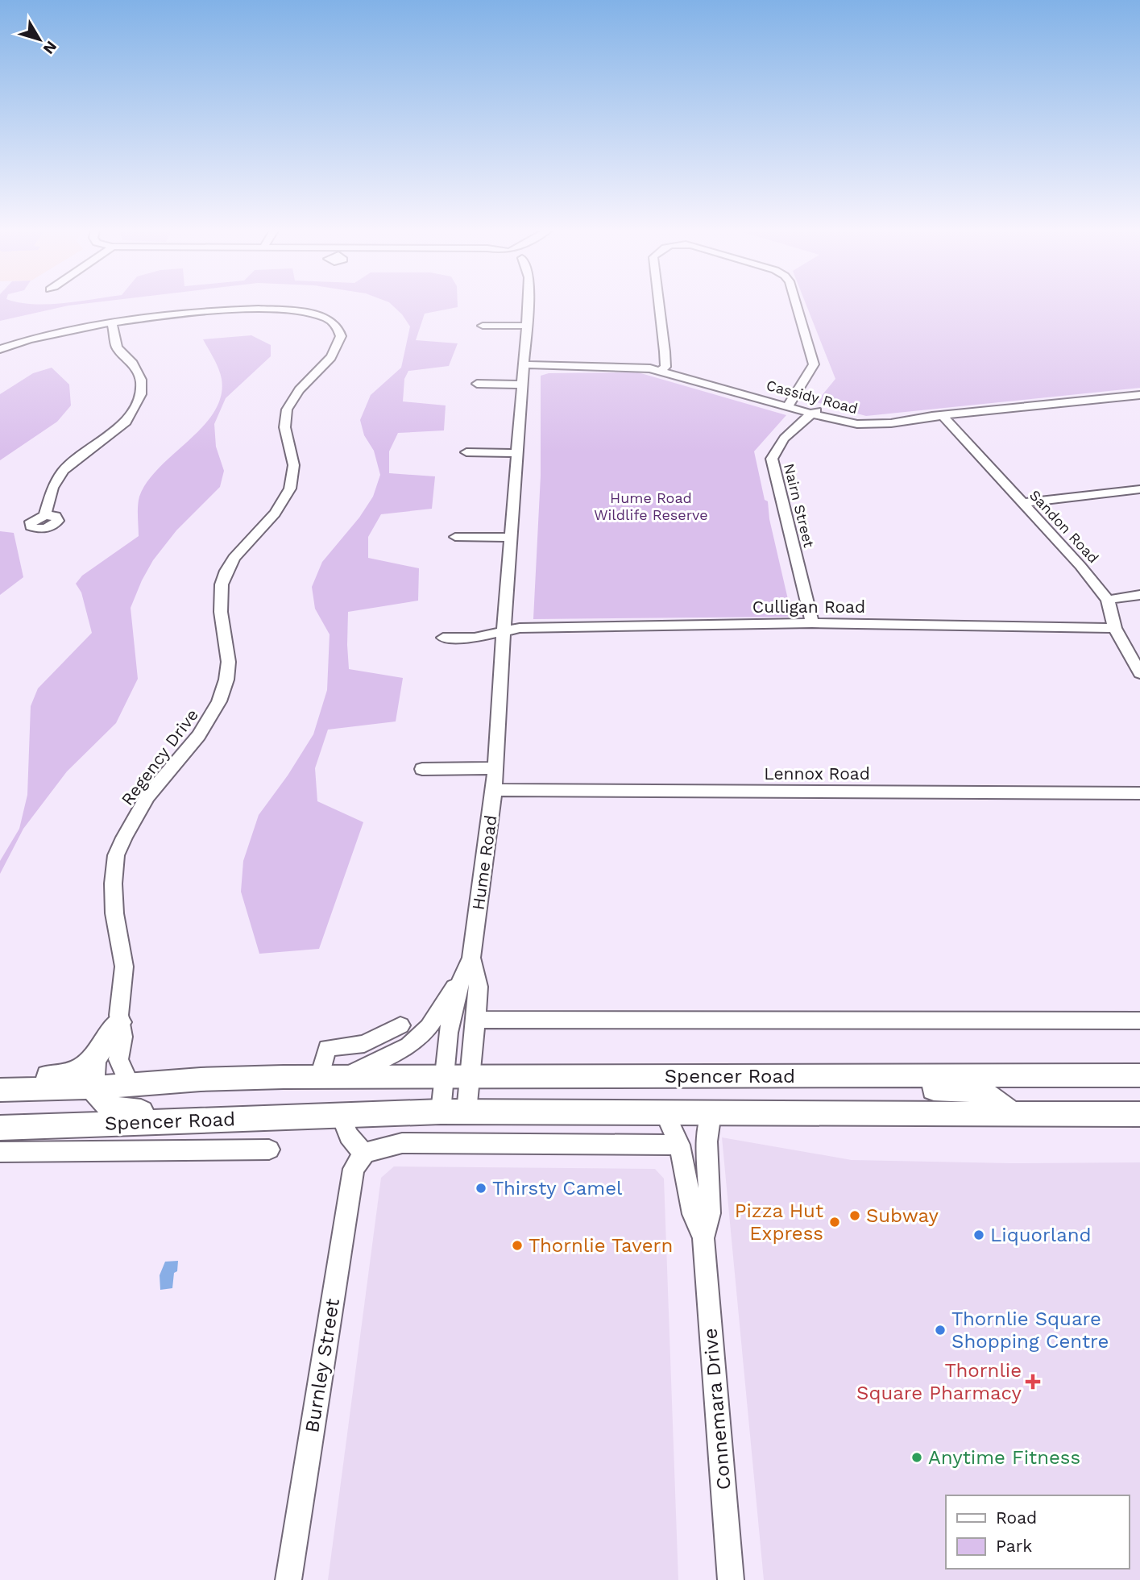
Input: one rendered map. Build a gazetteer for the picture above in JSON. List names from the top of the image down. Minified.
{"streets":{"main road":["Spencer Road"],"street":["Cassidy Road","Nairn Street","Sandon Road","Culligan Road","Regency Drive","Lennox Road","Hume Road","Burnley Street","Connemara Drive"]},"crossings":[["Cassidy Road","Nairn Street"],["Cassidy Road","Sandon Road"],["Cassidy Road","Hume Road"],["Nairn Street","Culligan Road"],["Sandon Road","Culligan Road"],["Culligan Road","Hume Road"],["Regency Drive","Spencer Road"],["Lennox Road","Hume Road"],["Hume Road","Spencer Road"],["Spencer Road","Connemara Drive"]],"parks":["Hume Road Wildlife Reserve"],"places":{"other":["Thirsty Camel","Subway","Pizza Hut Express","Liquorland","Thornlie Tavern","Thornlie Square Shopping Centre","Anytime Fitness"],"health":["Thornlie Square Pharmacy"]},"legend":["Road","Park"],"north":"bottom right"}
